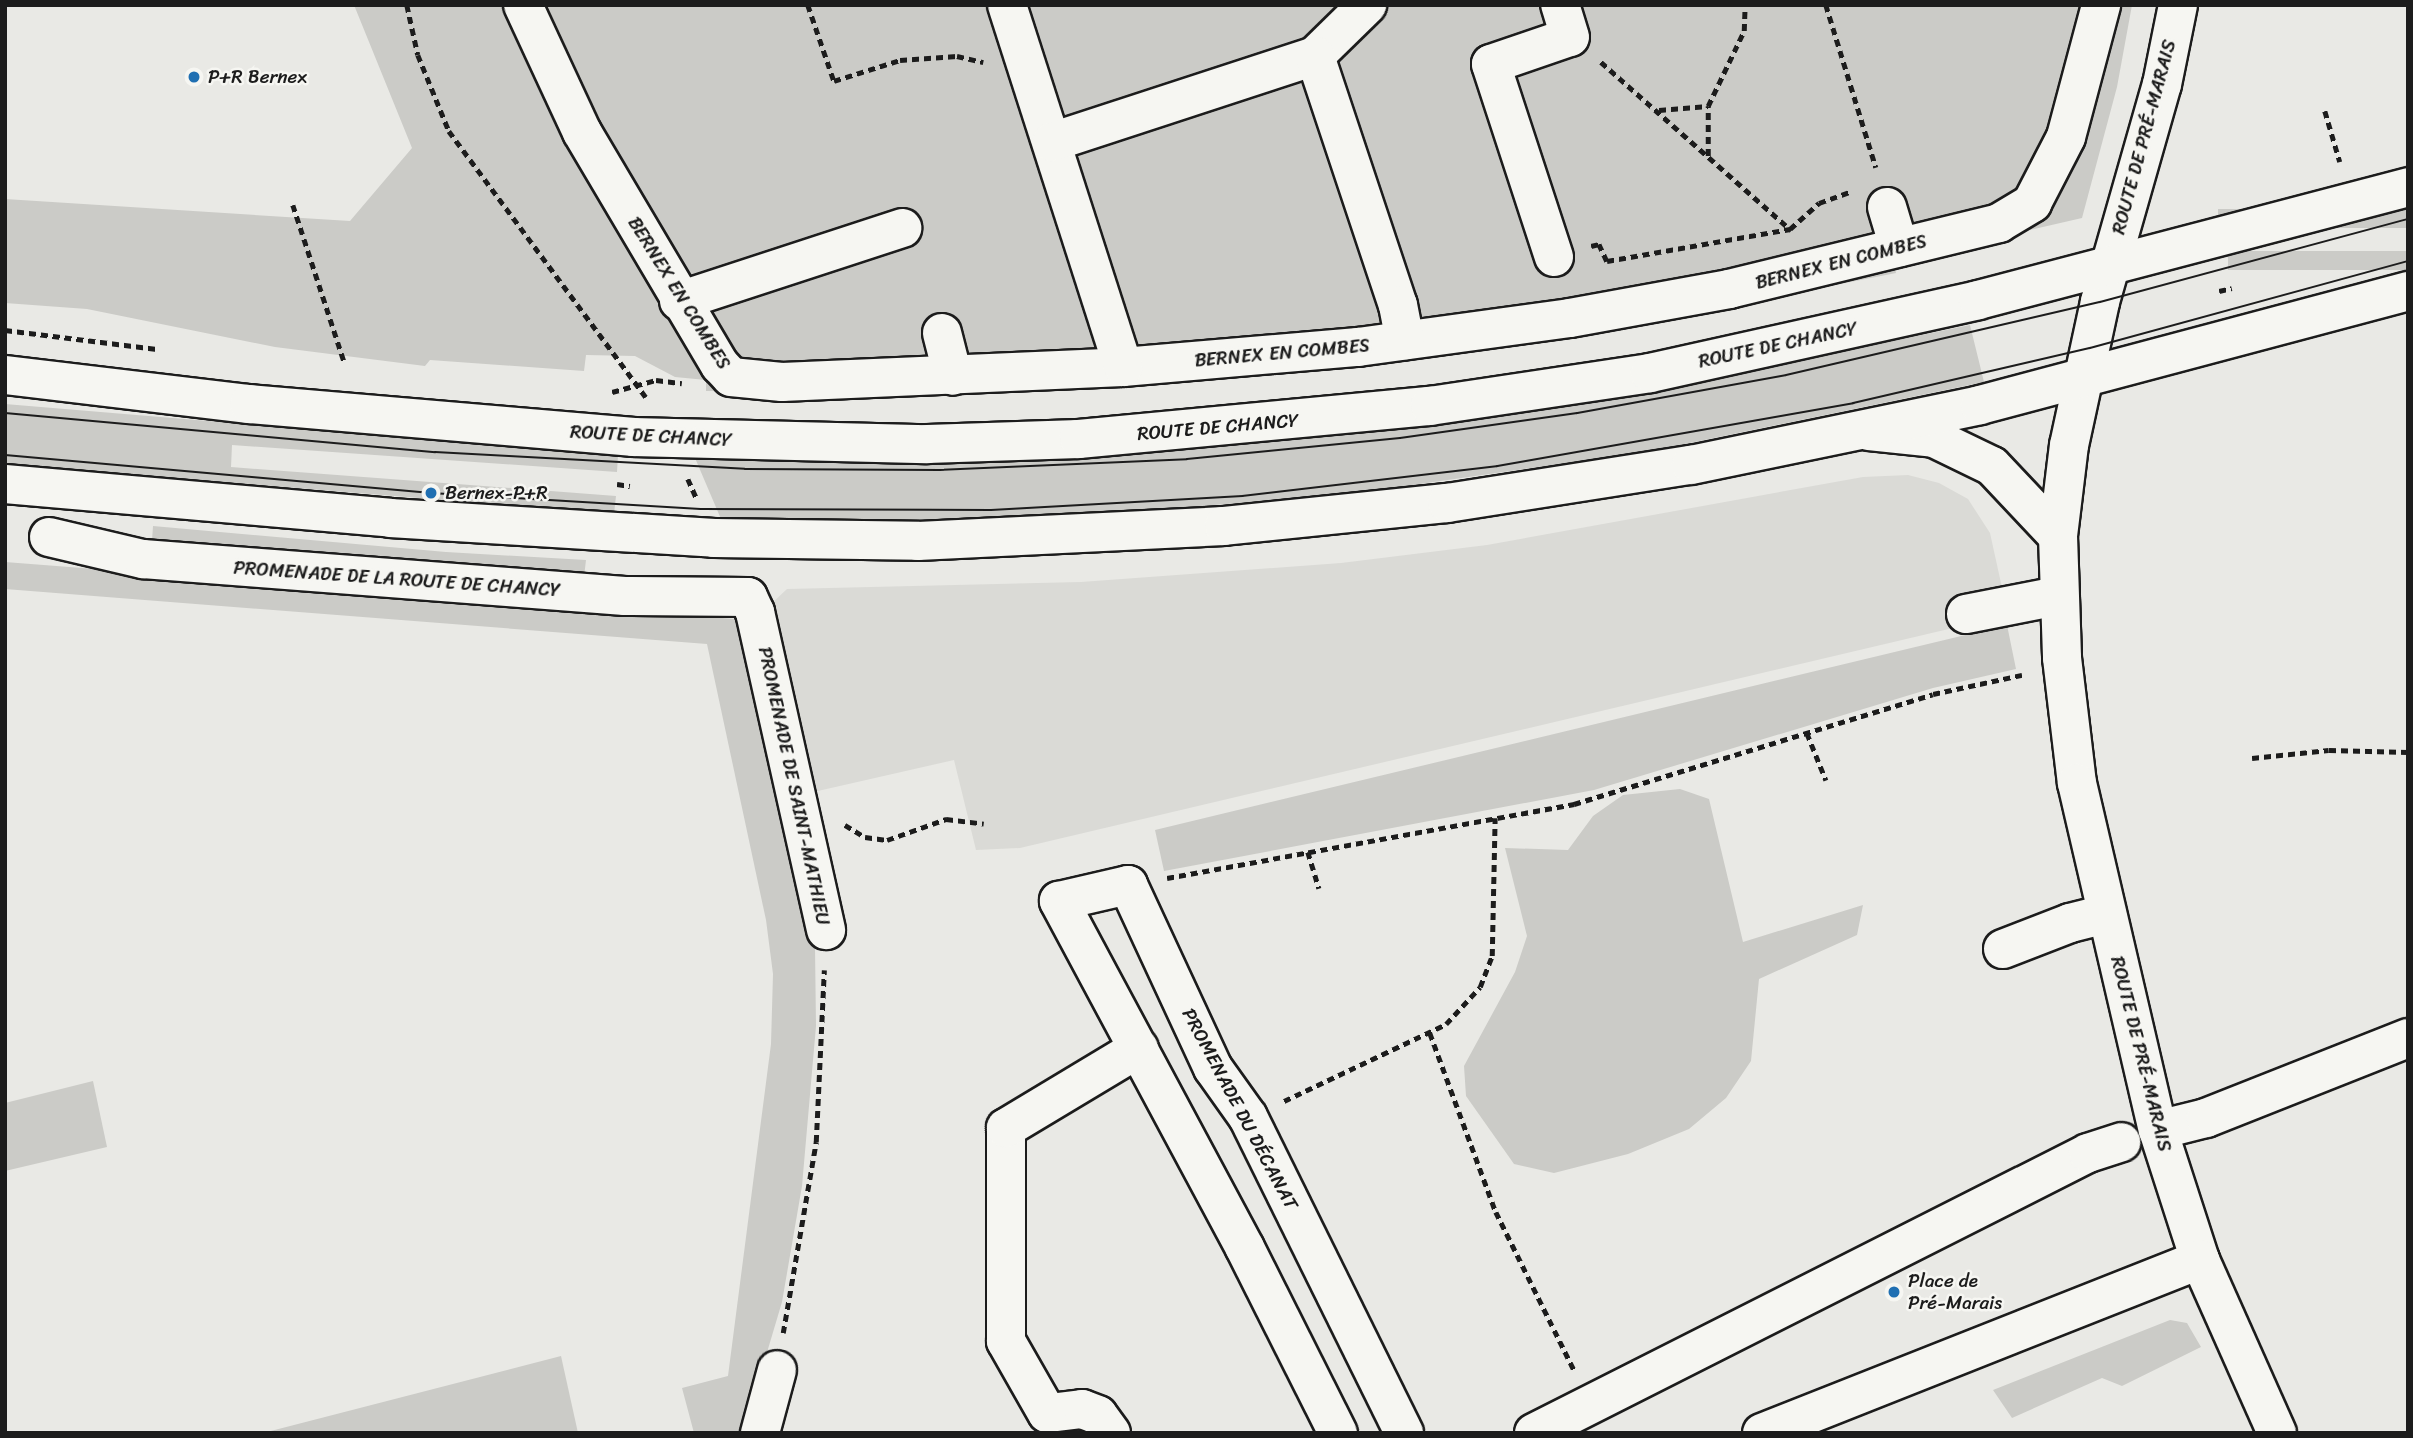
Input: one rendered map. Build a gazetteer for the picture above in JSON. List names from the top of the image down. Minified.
{"streets":{"street":["ROUTE DE PRÉ-MARAIS","BERNEX EN COMBES","ROUTE DE CHANCY","PROMENADE DE LA ROUTE DE CHANCY","PROMENADE DE SAINT-MATHIEU","PROMENADE DU DÉCANAT"]},"crossings":[["ROUTE DE PRÉ-MARAIS","ROUTE DE CHANCY"],["PROMENADE DE LA ROUTE DE CHANCY","PROMENADE DE SAINT-MATHIEU"]],"places":["P+R Bernex","Bernex-P+R","Place de Pré-Marais"]}
